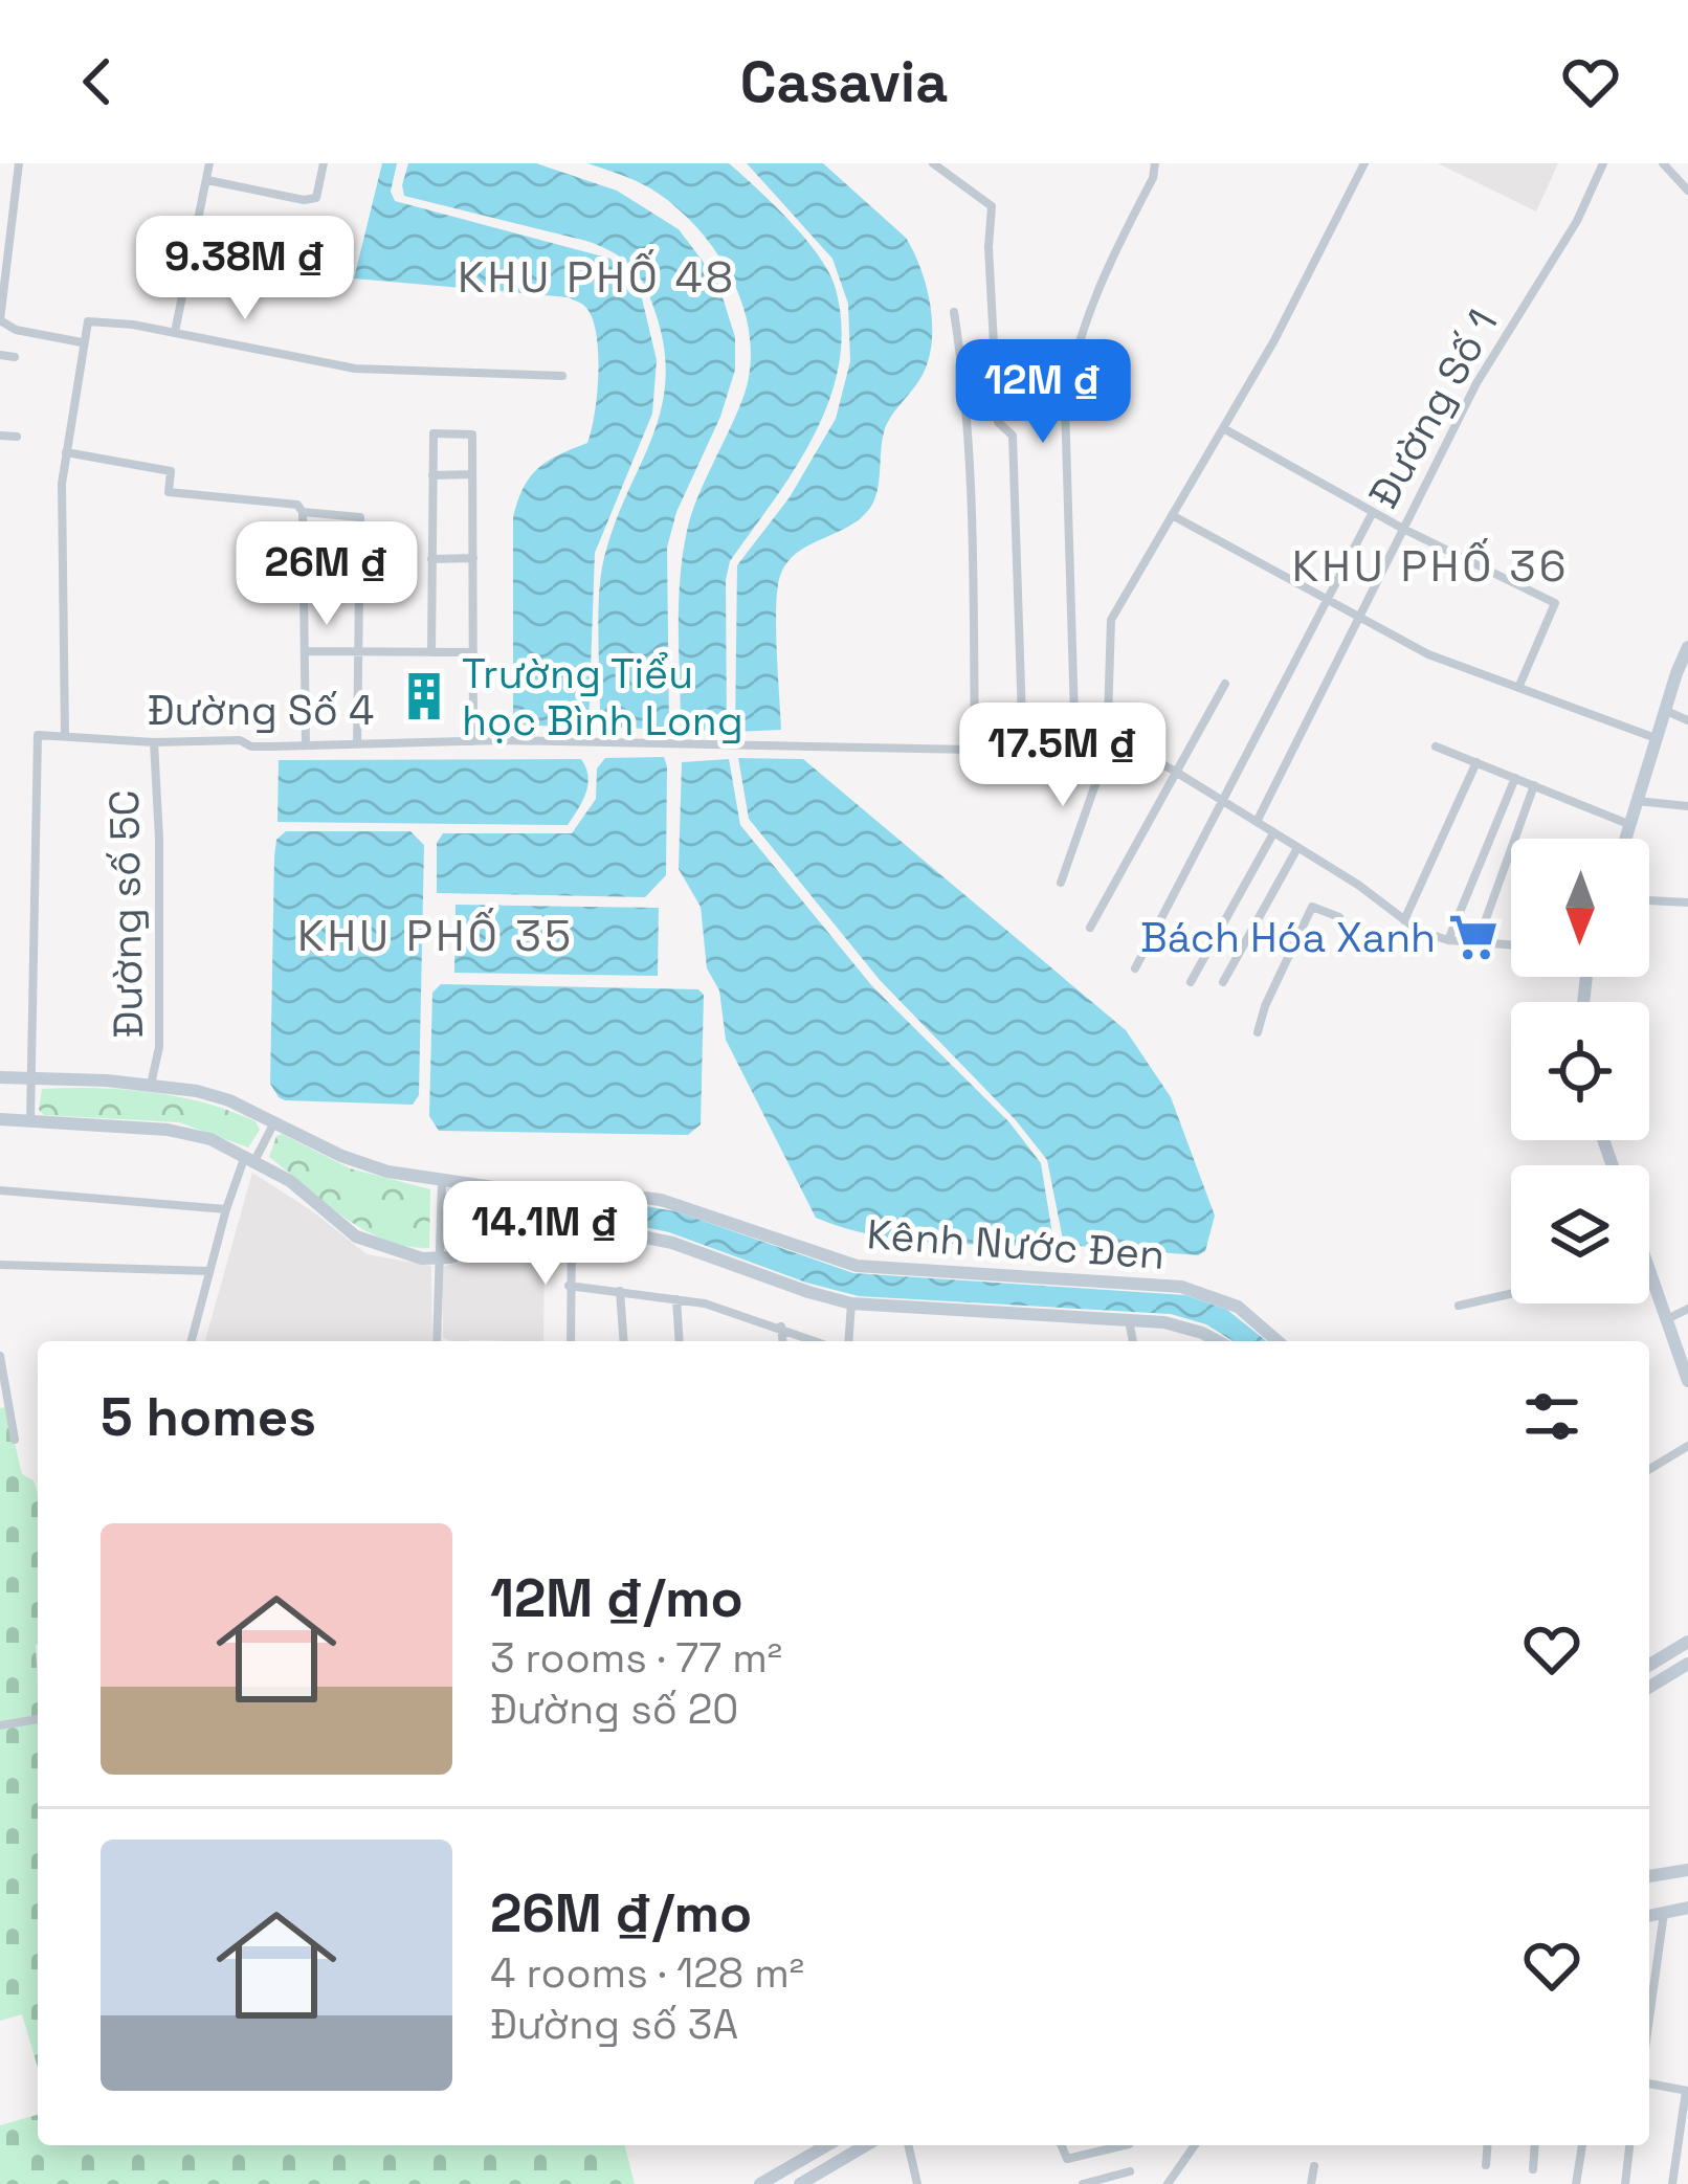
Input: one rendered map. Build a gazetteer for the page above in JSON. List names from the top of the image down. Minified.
{"streets":{"street":["Đường Số 1","Đường Số 4","Đường số 5C","Kênh Nước Đen"]},"crossings":[["Đường Số 1","Đường Số 4"],["Đường Số 4","Đường số 5C"],["Đường số 5C","Kênh Nước Đen"]],"districts":["KHU PHỐ 48","KHU PHỐ 36","KHU PHỐ 35"],"places":{"building":["Trường Tiểu học Bình Long"],"supermarket":["Bách Hóa Xanh"]},"north":"bottom","page":{"header":"Casavia","price":["9.38M ₫","12M ₫","26M ₫","17.5M ₫","14.1M ₫"],"heading":"5 homes","list":[{"name":"12M ₫/mo","note":"3 rooms · 77 m² · Đường số 20"},{"name":"26M ₫/mo","note":"4 rooms · 128 m² · Đường số 3A"}]}}
